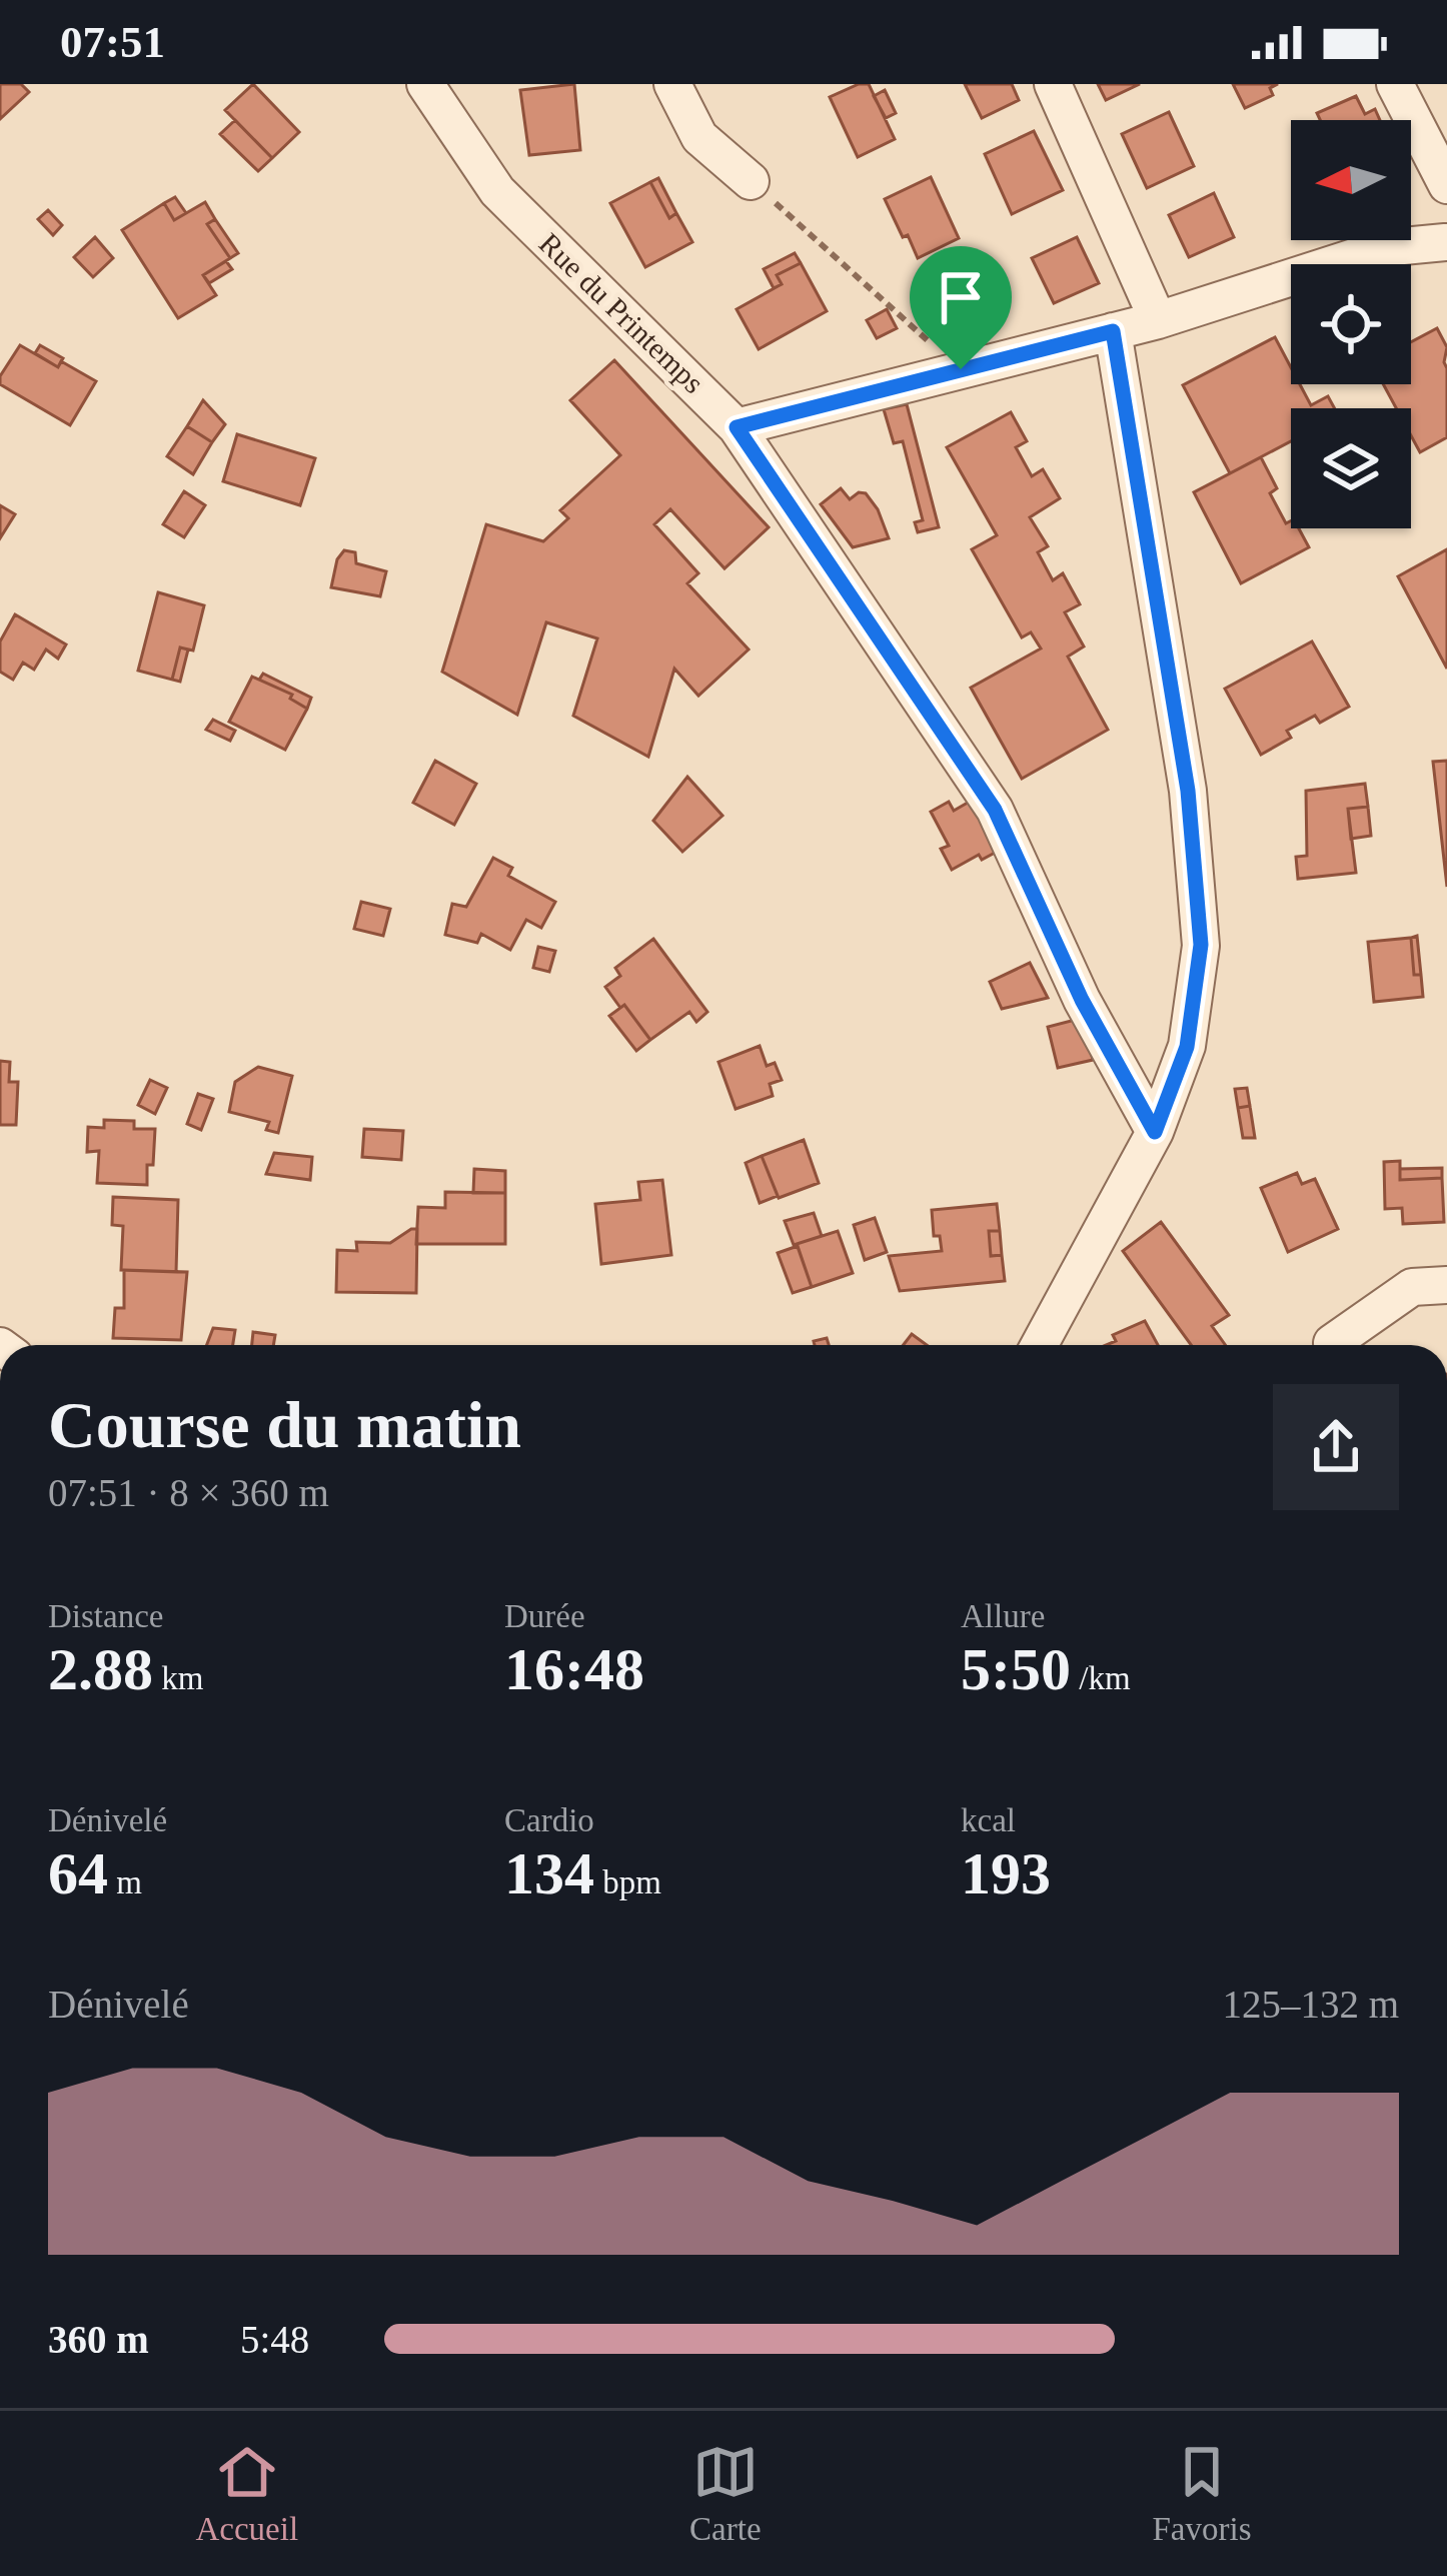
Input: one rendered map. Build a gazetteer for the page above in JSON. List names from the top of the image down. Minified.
{"streets":{"street":["Rue du Printemps"]},"north":"left","page":{"status":"07:51","heading":["Course du matin","07:51 · 8 × 360 m"],"stats":[["Distance","2.88 km"],["Durée","16:48"],["Allure","5:50 /km"],["Dénivelé","64 m"],["Cardio","134 bpm"],["kcal","193"]],"chart":["Dénivelé","125–132 m"],"list":[{"name":"360 m","note":"5:48"}],"tabs":["Accueil","Carte","Favoris"]}}
